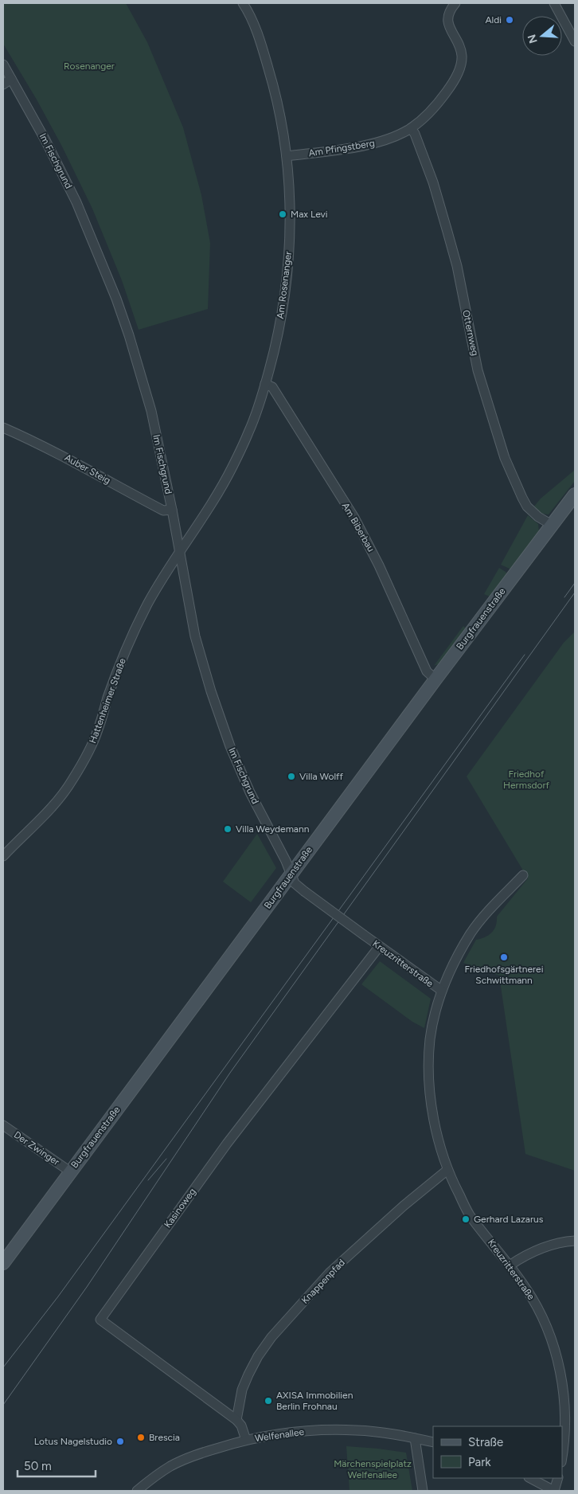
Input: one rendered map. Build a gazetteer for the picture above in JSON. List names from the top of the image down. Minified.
{"streets":{"street":["Am Pfingstberg","Im Fischgrund","Am Rosenanger","Otternweg","Auber Steig","Am Biberbau","Burgfrauenstraße","Hattenheimer Straße","Kreuzritterstraße","Der Zwinger","Kasinoweg","Knappenpfad","Welfenallee"]},"crossings":[["Am Pfingstberg","Am Rosenanger"],["Am Pfingstberg","Otternweg"],["Im Fischgrund","Am Rosenanger"],["Im Fischgrund","Auber Steig"],["Im Fischgrund","Burgfrauenstraße"],["Im Fischgrund","Hattenheimer Straße"],["Im Fischgrund","Kreuzritterstraße"],["Am Rosenanger","Am Biberbau"],["Am Rosenanger","Hattenheimer Straße"],["Otternweg","Burgfrauenstraße"],["Am Biberbau","Burgfrauenstraße"],["Burgfrauenstraße","Kreuzritterstraße"],["Burgfrauenstraße","Der Zwinger"],["Kreuzritterstraße","Kasinoweg"],["Kreuzritterstraße","Knappenpfad"],["Kasinoweg","Knappenpfad"],["Kasinoweg","Welfenallee"]],"parks":["Rosenanger","Friedhof Hermsdorf","Märchenspielplatz Welfenallee"],"places":["Aldi","Max Levi","Villa Wolff","Villa Weydemann","Friedhofsgärtnerei Schwittmann","Gerhard Lazarus","AXISA Immobilien Berlin Frohnau","Brescia","Lotus Nagelstudio"],"legend":["Straße","Park"],"scale_bar":"50 m","north":"left"}
